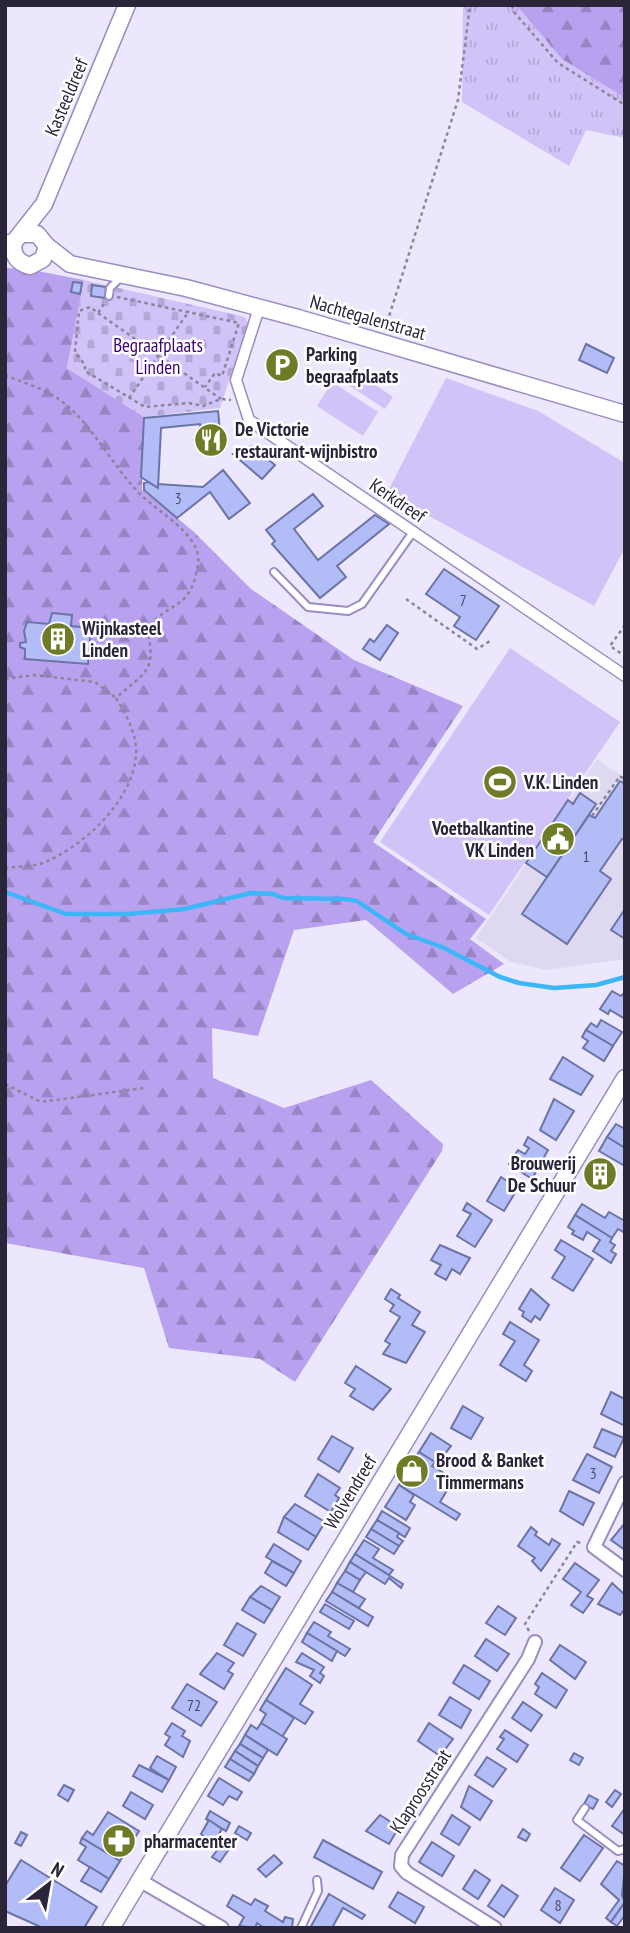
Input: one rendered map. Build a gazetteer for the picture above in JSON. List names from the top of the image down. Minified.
{"streets":{"street":["Kasteeldreef","Nachtegalenstraat","Kerkdreef","Wolvendreef","Klaproosstraat"]},"crossings":[["Kasteeldreef","Nachtegalenstraat"]],"parks":["Begraafplaats Linden"],"places":{"parking":["Parking begraafplaats"],"restaurant":["De Victorie restaurant-wijnbistro"],"building":["Wijnkasteel Linden","Brouwerij De Schuur"],"sports":["V.K. Linden"],"public building":["Voetbalkantine VK Linden"],"shop":["Brood & Banket Timmermans"],"pharmacy":["pharmacenter"]},"house_numbers":["3","7","1","3","72","8"],"north":"top right"}
